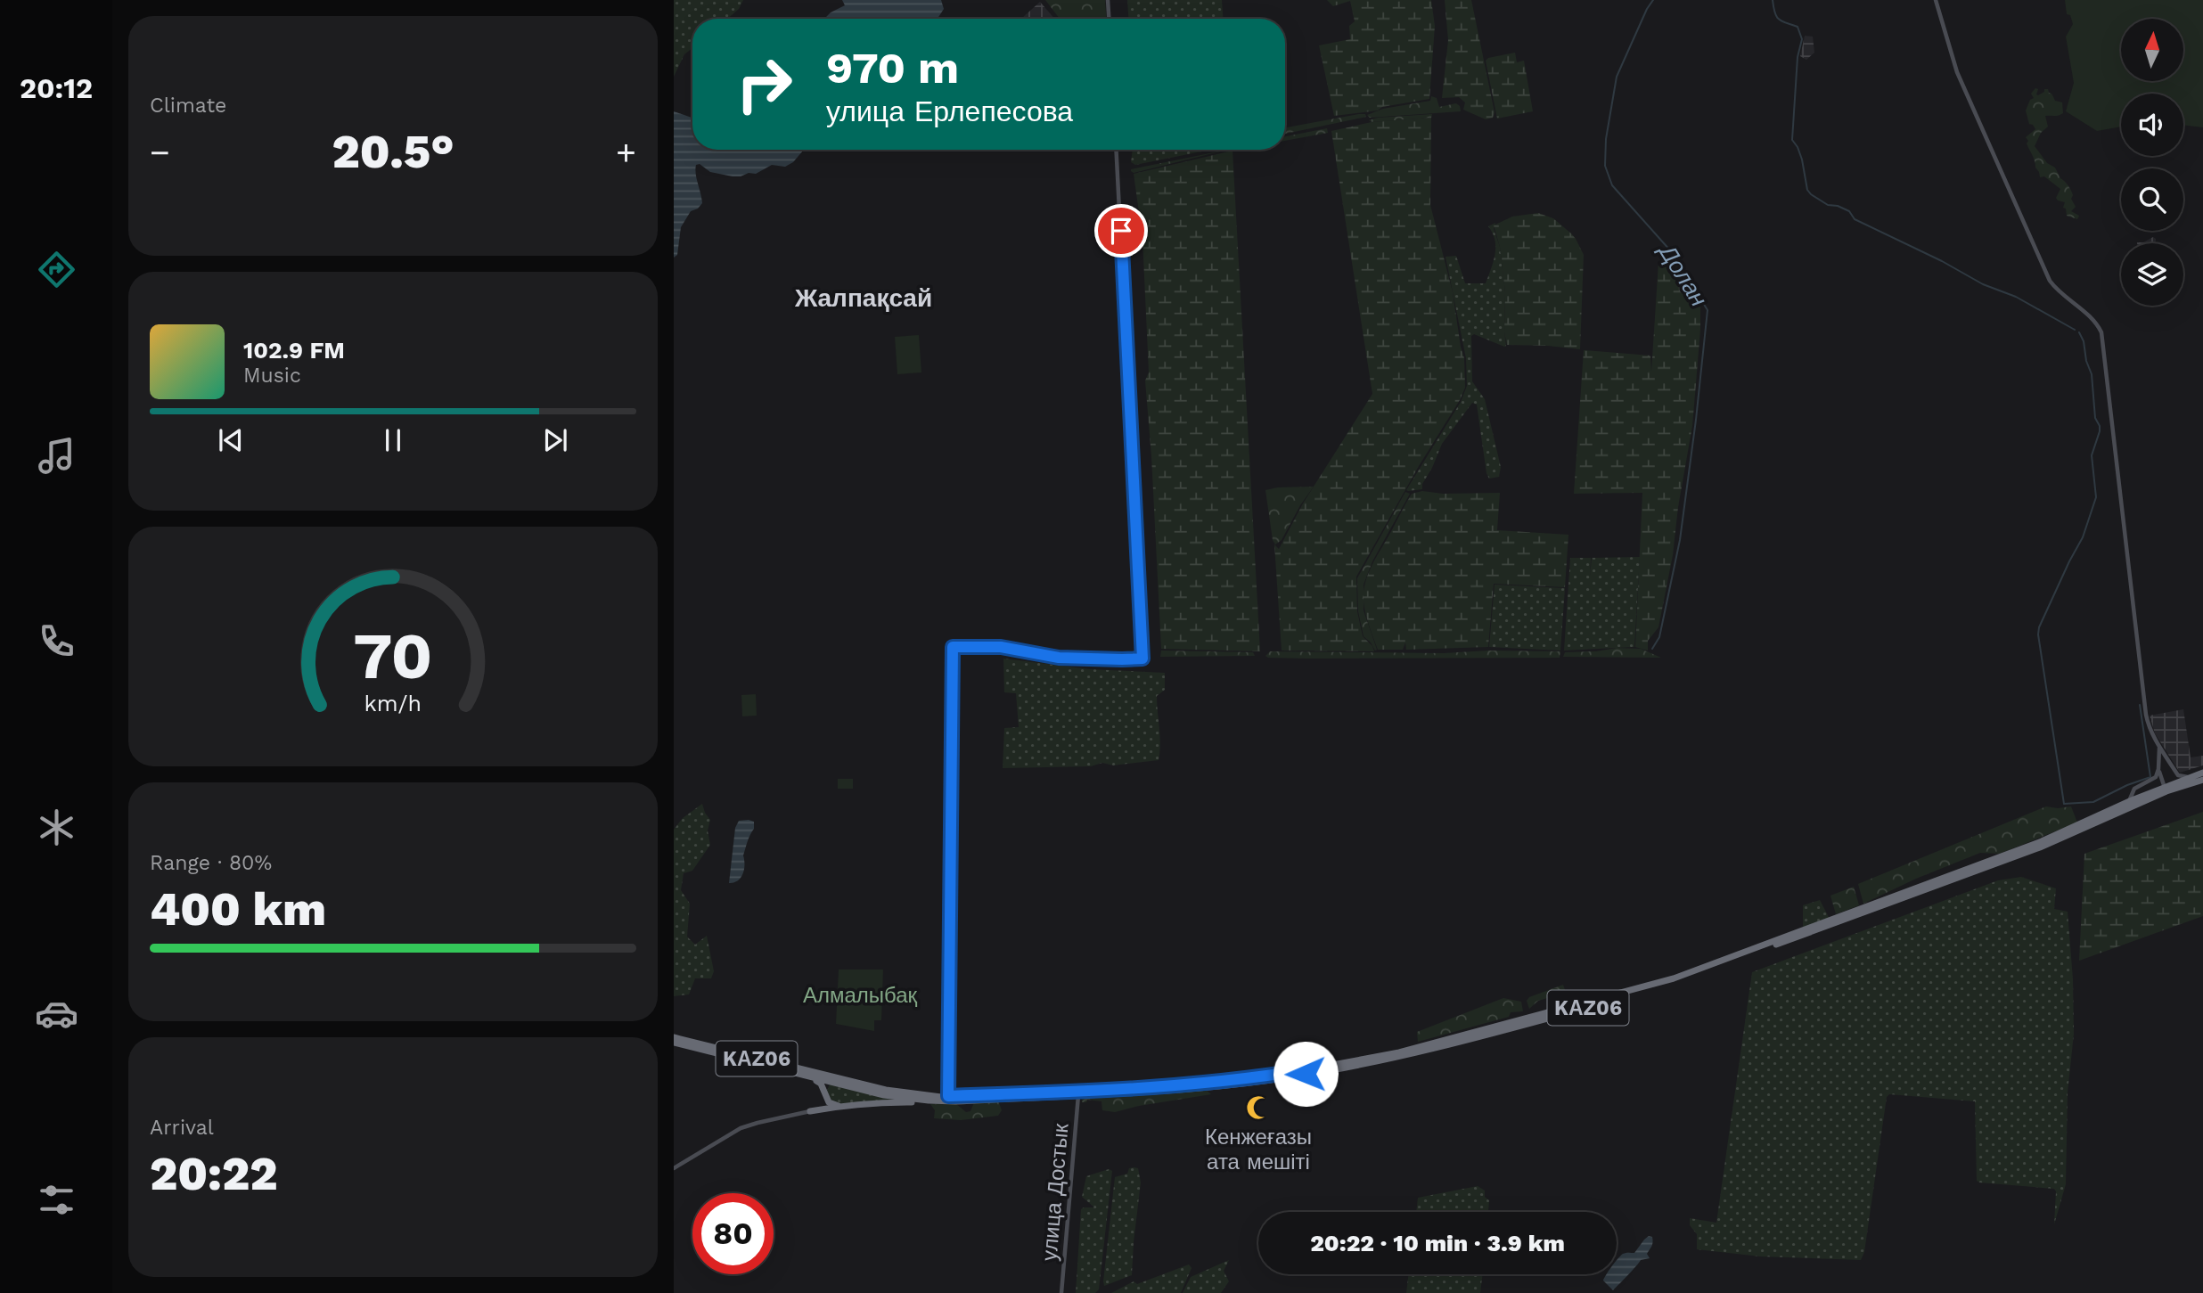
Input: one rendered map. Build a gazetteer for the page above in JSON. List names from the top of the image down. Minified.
{"streets":{"highway":["KАZ06"],"main road":["улица Достык"]},"crossings":[["KАZ06","улица Достык"]],"districts":["Жалпақсай"],"water":["Долан"],"parks":["Алмалыбақ"],"places":{"mosque":["Кенжеғазы ата мешіті"]},"north":"top","page":{"tabs":"20:12","tile":["Climate",["Range · 80%","400 km"],["Arrival","20:22"]],"turn":["970 m","улица Ерлепесова"],"heat":["−","20.5°","+"],"song":["102.9 FM","Music"],"limit":"80","trip":"20:22 · 10 min · 3.9 km","gauge":["70","km/h"]}}
